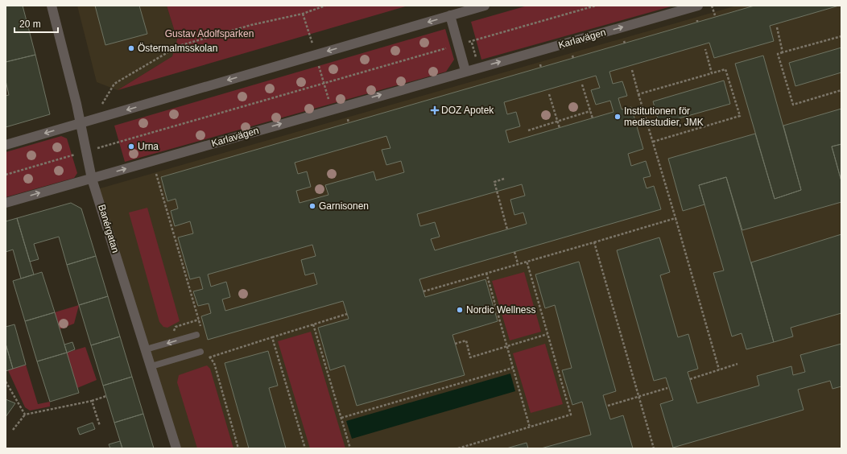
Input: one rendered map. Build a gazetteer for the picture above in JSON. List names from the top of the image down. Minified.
{"streets":{"street":["Karlavägen","Banérgatan"]},"crossings":[["Karlavägen","Banérgatan"]],"parks":["Gustav Adolfsparken"],"places":{"other":["Östermalmsskolan","Institutionen för mediestudier, JMK","Urna","Garnisonen","Nordic Wellness"],"health":["DOZ Apotek"]},"scale_bar":"20 m"}
